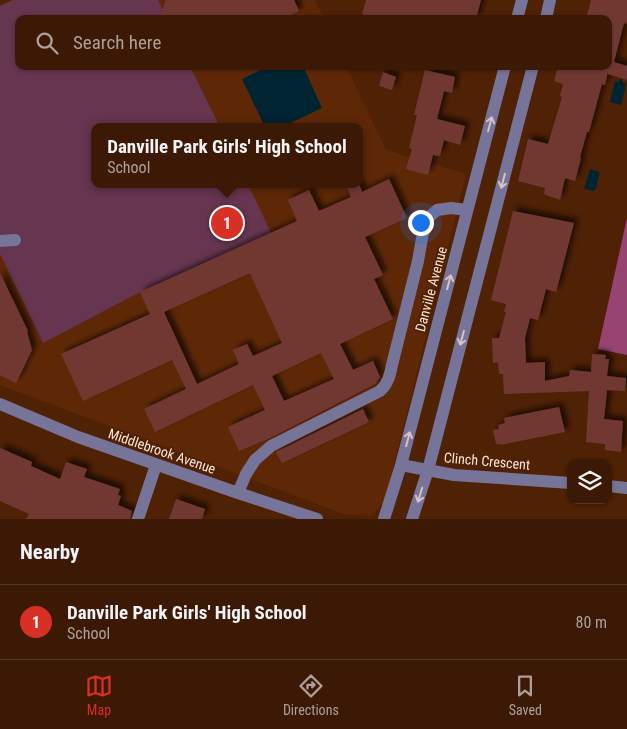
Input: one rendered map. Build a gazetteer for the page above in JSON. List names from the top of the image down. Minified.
{"streets":{"street":["Danville Avenue","Middlebrook Avenue","Clinch Crescent"]},"crossings":[["Danville Avenue","Clinch Crescent"]],"page":{"search":"Search here","popup":["Danville Park Girls' High School","School"],"pins":"1","heading":"Nearby","list":[{"mark":"1","name":"Danville Park Girls' High School","note":"School","value":"80 m"}],"nav":["Map","Directions","Saved"]}}
